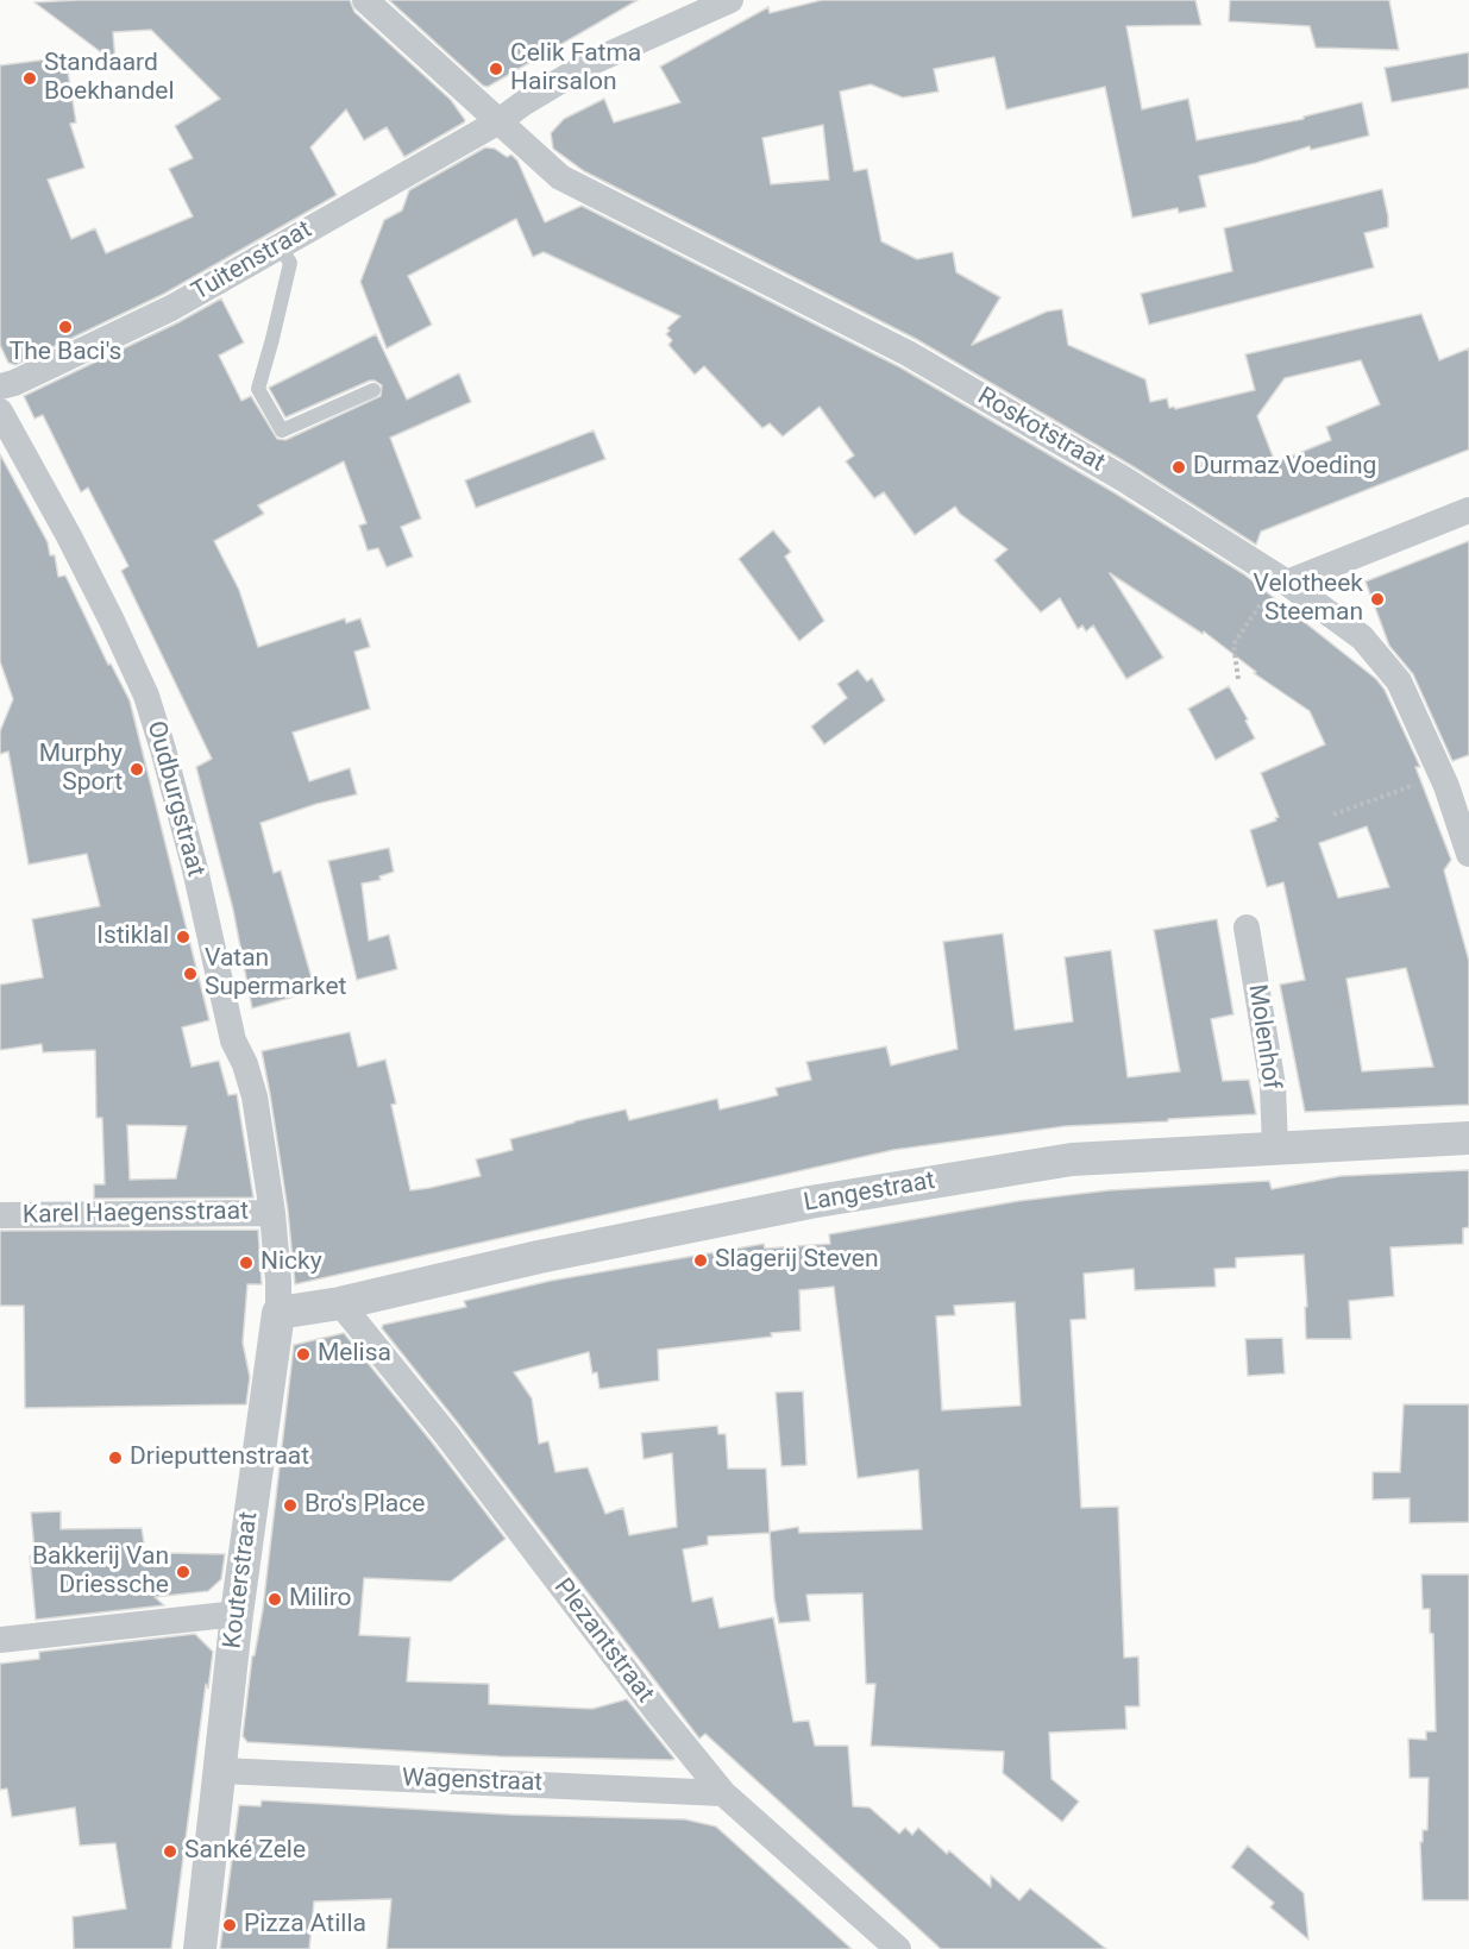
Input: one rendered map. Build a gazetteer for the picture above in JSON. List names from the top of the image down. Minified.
{"streets":{"street":["Tuitenstraat","Roskotstraat","Oudburgstraat","Molenhof","Langestraat","Karel Haegensstraat","Kouterstraat","Plezantstraat","Wagenstraat"]},"crossings":[["Tuitenstraat","Roskotstraat"],["Oudburgstraat","Karel Haegensstraat"],["Oudburgstraat","Kouterstraat"],["Molenhof","Langestraat"],["Langestraat","Kouterstraat"],["Langestraat","Plezantstraat"],["Karel Haegensstraat","Kouterstraat"],["Kouterstraat","Wagenstraat"],["Plezantstraat","Wagenstraat"]],"places":["Celik Fatma Hairsalon","Standaard Boekhandel","The Baci's","Durmaz Voeding","Velotheek Steeman","Murphy Sport","Istiklal","Vatan Supermarket","Slagerij Steven","Nicky","Melisa","Drieputtenstraat","Bro's Place","Bakkerij Van Driessche","Miliro","Sanké Zele","Pizza Atilla"]}
